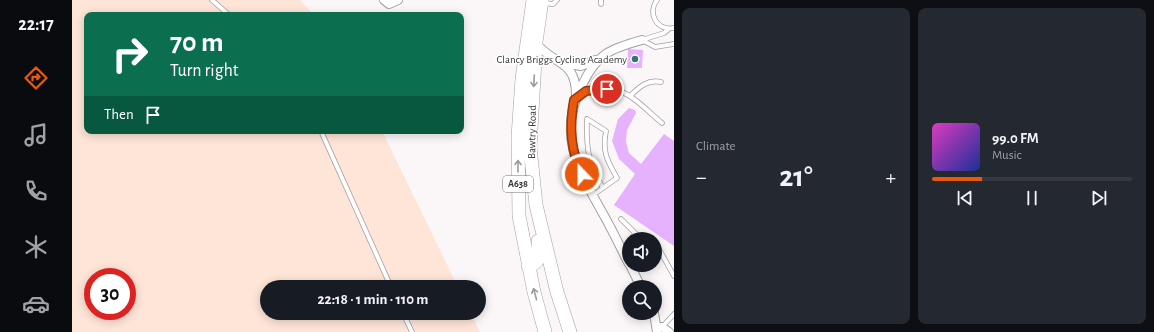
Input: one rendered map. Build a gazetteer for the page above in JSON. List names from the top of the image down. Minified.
{"streets":{"highway":["Bawtry Road","A638"]},"places":["Clancy Briggs Cycling Academy"],"page":{"tabs":"22:17","tile":"Climate","turn":["70 m","Turn right"],"then":"Then","song":["99.0 FM","Music"],"heat":["−","21°","+"],"limit":"30","trip":"22:18 · 1 min · 110 m"}}
